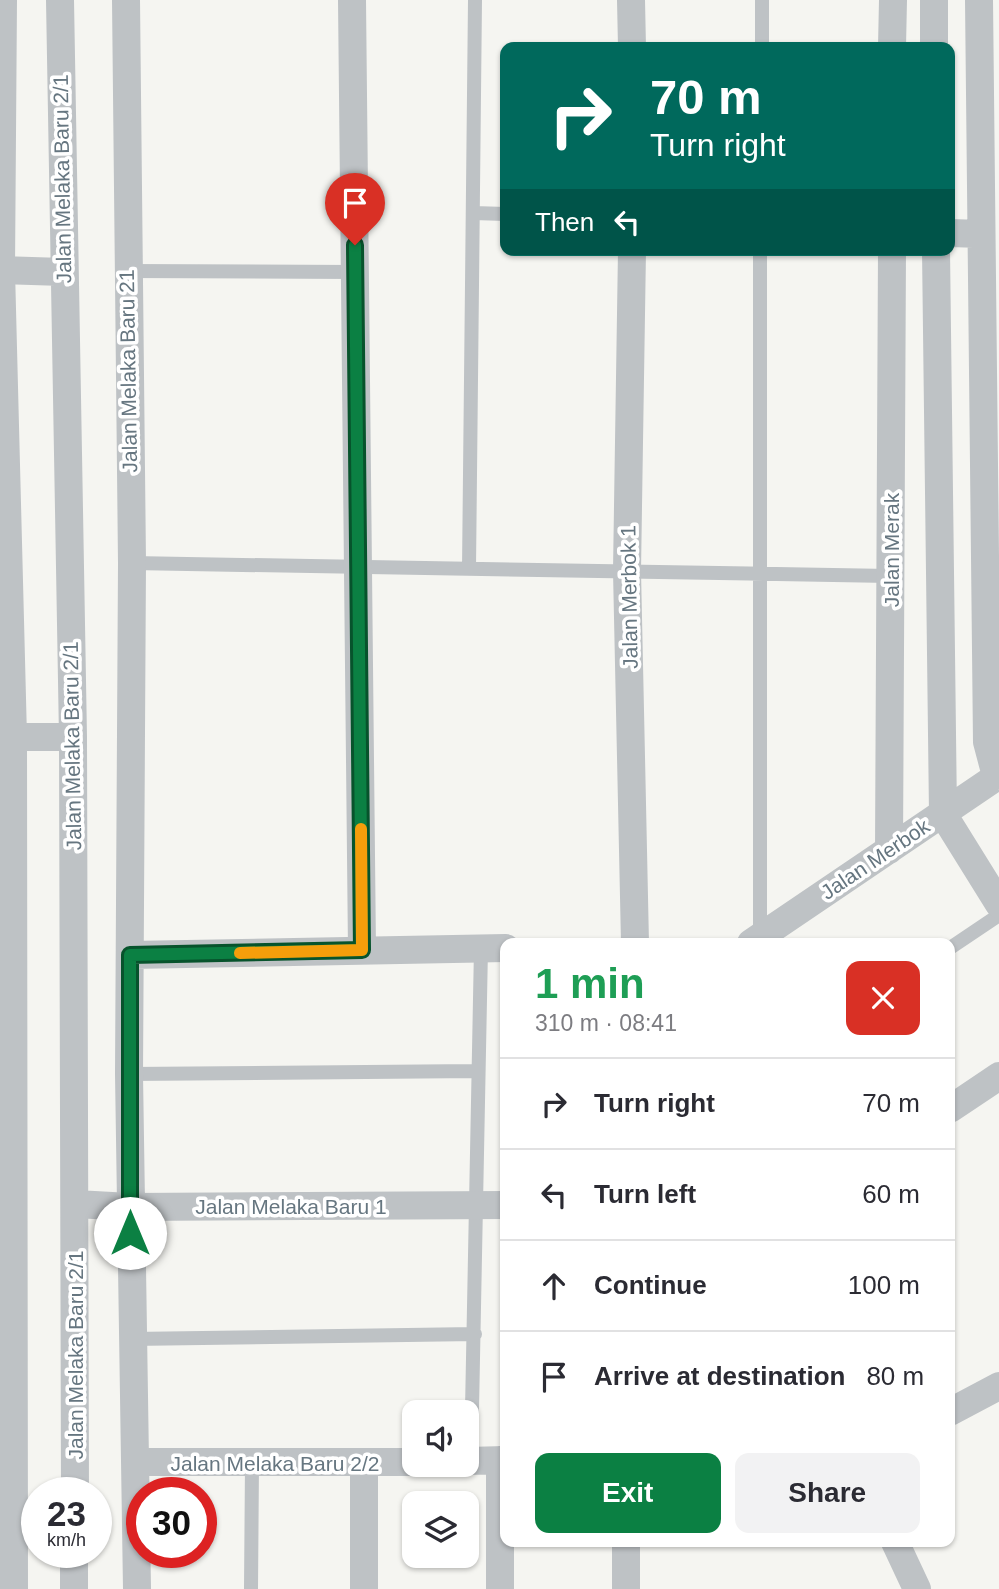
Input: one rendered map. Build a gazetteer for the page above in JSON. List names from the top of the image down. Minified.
{"streets":{"street":["Jalan Melaka Baru 2/1","Jalan Melaka Baru 21","Jalan Merak","Jalan Merbok 1","Jalan Merbok","Jalan Melaka Baru 1","Jalan Melaka Baru 2/2"]},"crossings":[["Jalan Melaka Baru 2/1","Jalan Melaka Baru 1"],["Jalan Melaka Baru 21","Jalan Melaka Baru 1"],["Jalan Merak","Jalan Merbok"]],"page":{"turn":["70 m","Turn right"],"then":"Then","heading":["1 min","310 m · 08:41"],"list":[{"name":"Turn right","value":"70 m"},{"name":"Turn left","value":"60 m"},{"name":"Continue","value":"100 m"},{"name":"Arrive at destination","value":"80 m"}],"buttons":["Exit","Share"],"speed":"23 km/h","limit":"30"}}
